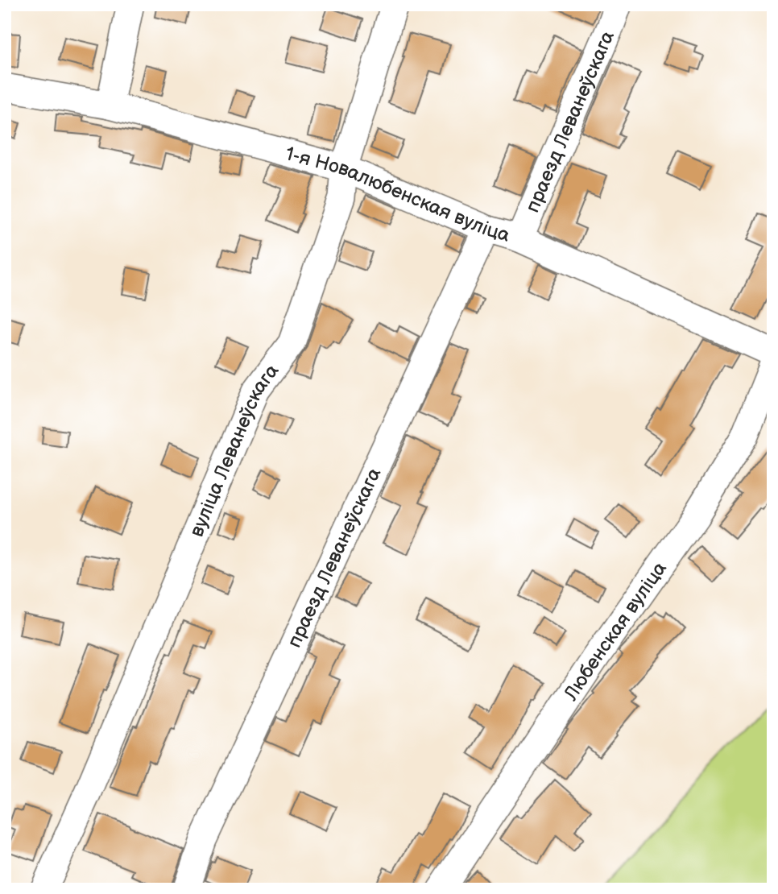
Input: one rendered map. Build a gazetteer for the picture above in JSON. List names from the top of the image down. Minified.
{"streets":{"street":["праезд Леванеўскага","1-я Новалюбенская вуліца","вуліца Леванеўскага","Любенская вуліца"]},"crossings":[["праезд Леванеўскага","1-я Новалюбенская вуліца"],["1-я Новалюбенская вуліца","вуліца Леванеўскага"]]}
